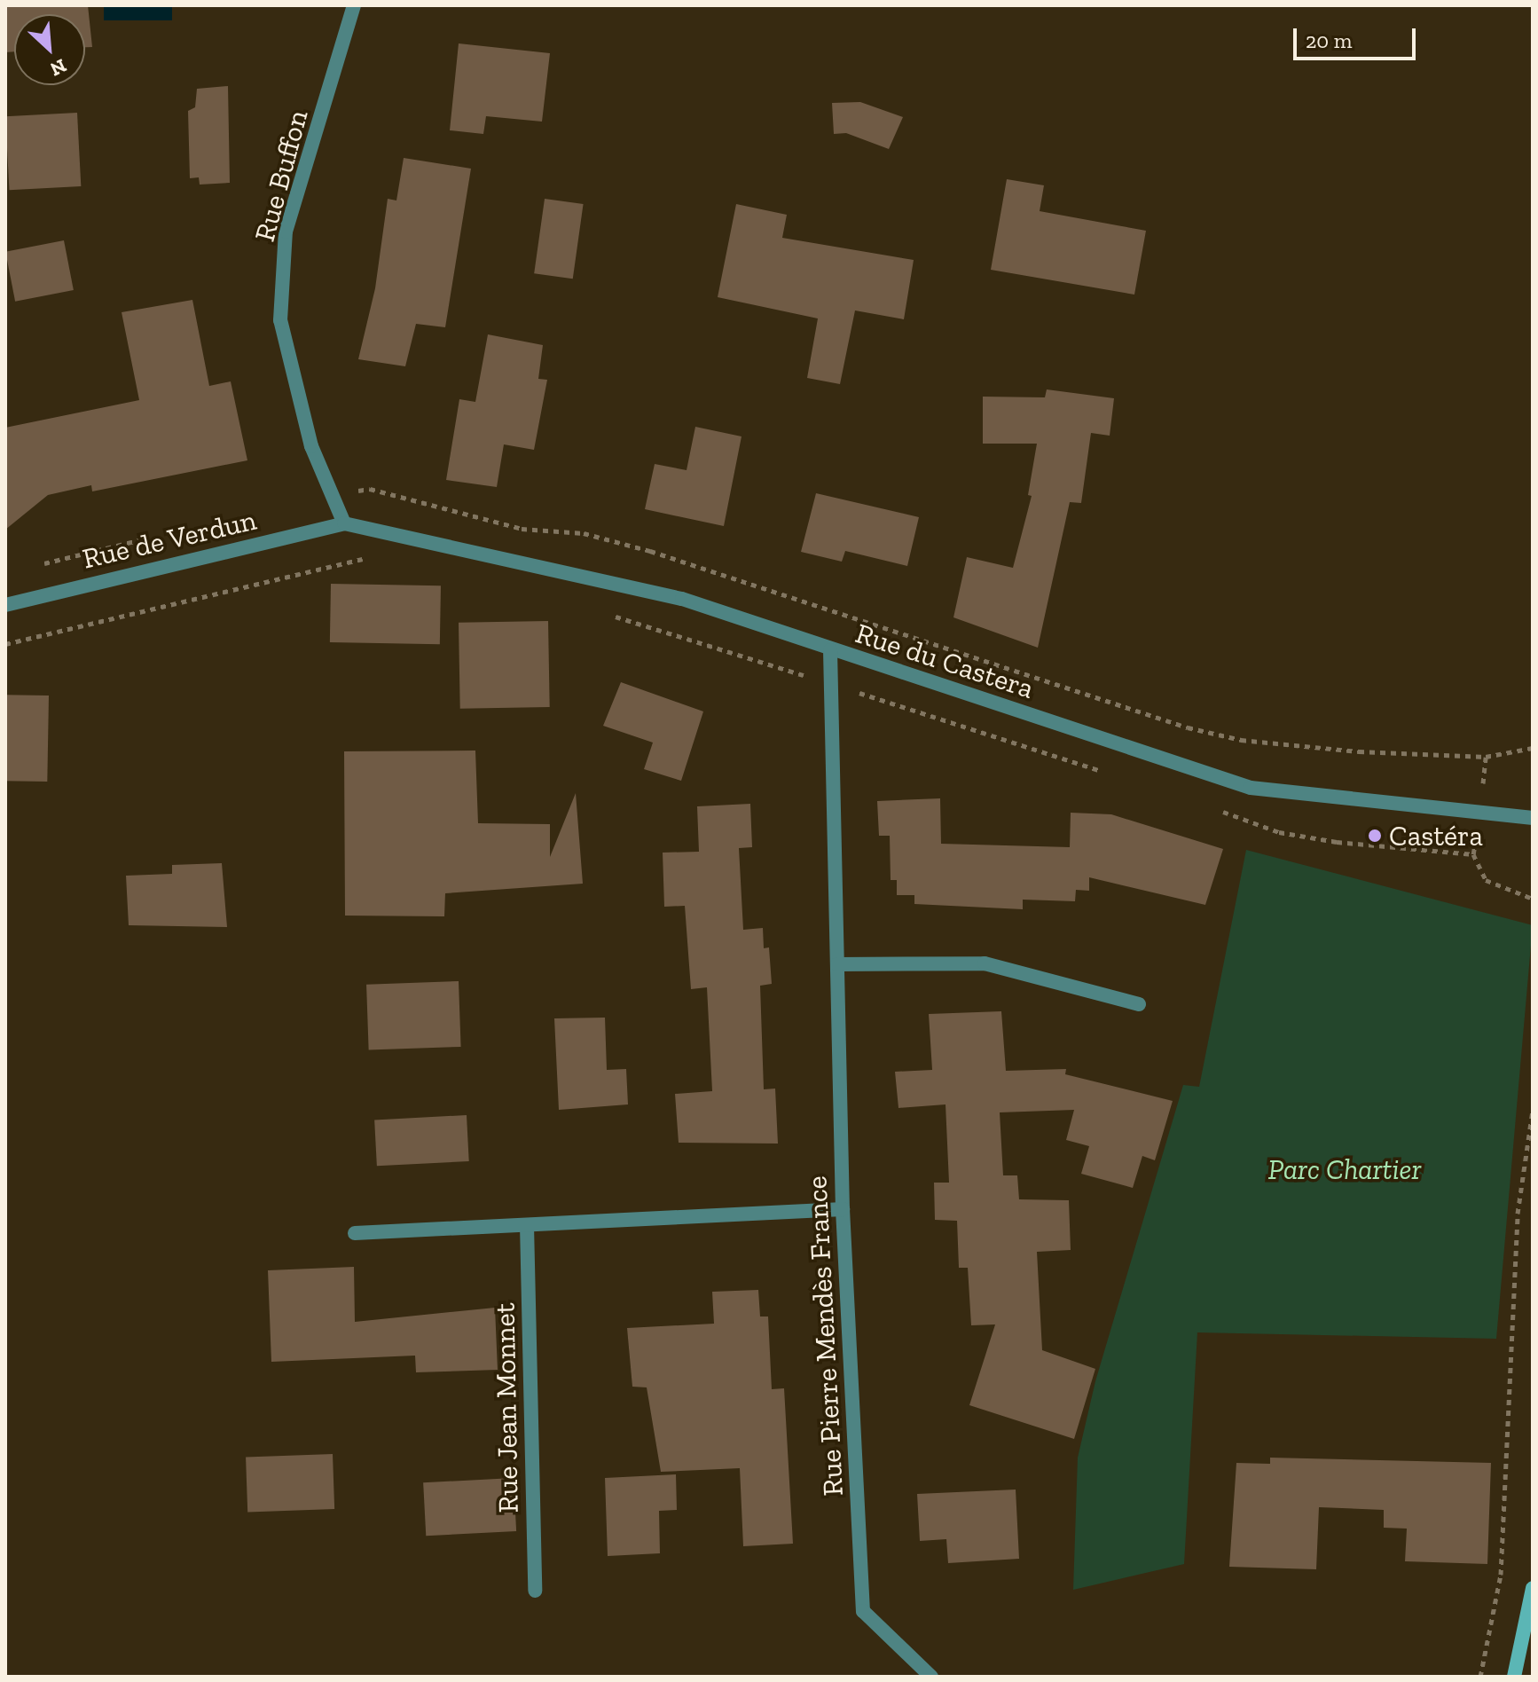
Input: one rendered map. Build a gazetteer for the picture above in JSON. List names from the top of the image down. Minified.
{"streets":{"street":["Rue Buffon","Rue de Verdun","Rue du Castera","Rue Pierre Mendès France","Rue Jean Monnet"]},"crossings":[["Rue Buffon","Rue de Verdun"],["Rue Buffon","Rue du Castera"],["Rue de Verdun","Rue du Castera"],["Rue du Castera","Rue Pierre Mendès France"]],"parks":["Parc Chartier"],"places":["Castéra"],"scale_bar":"20 m","north":"bottom right"}
